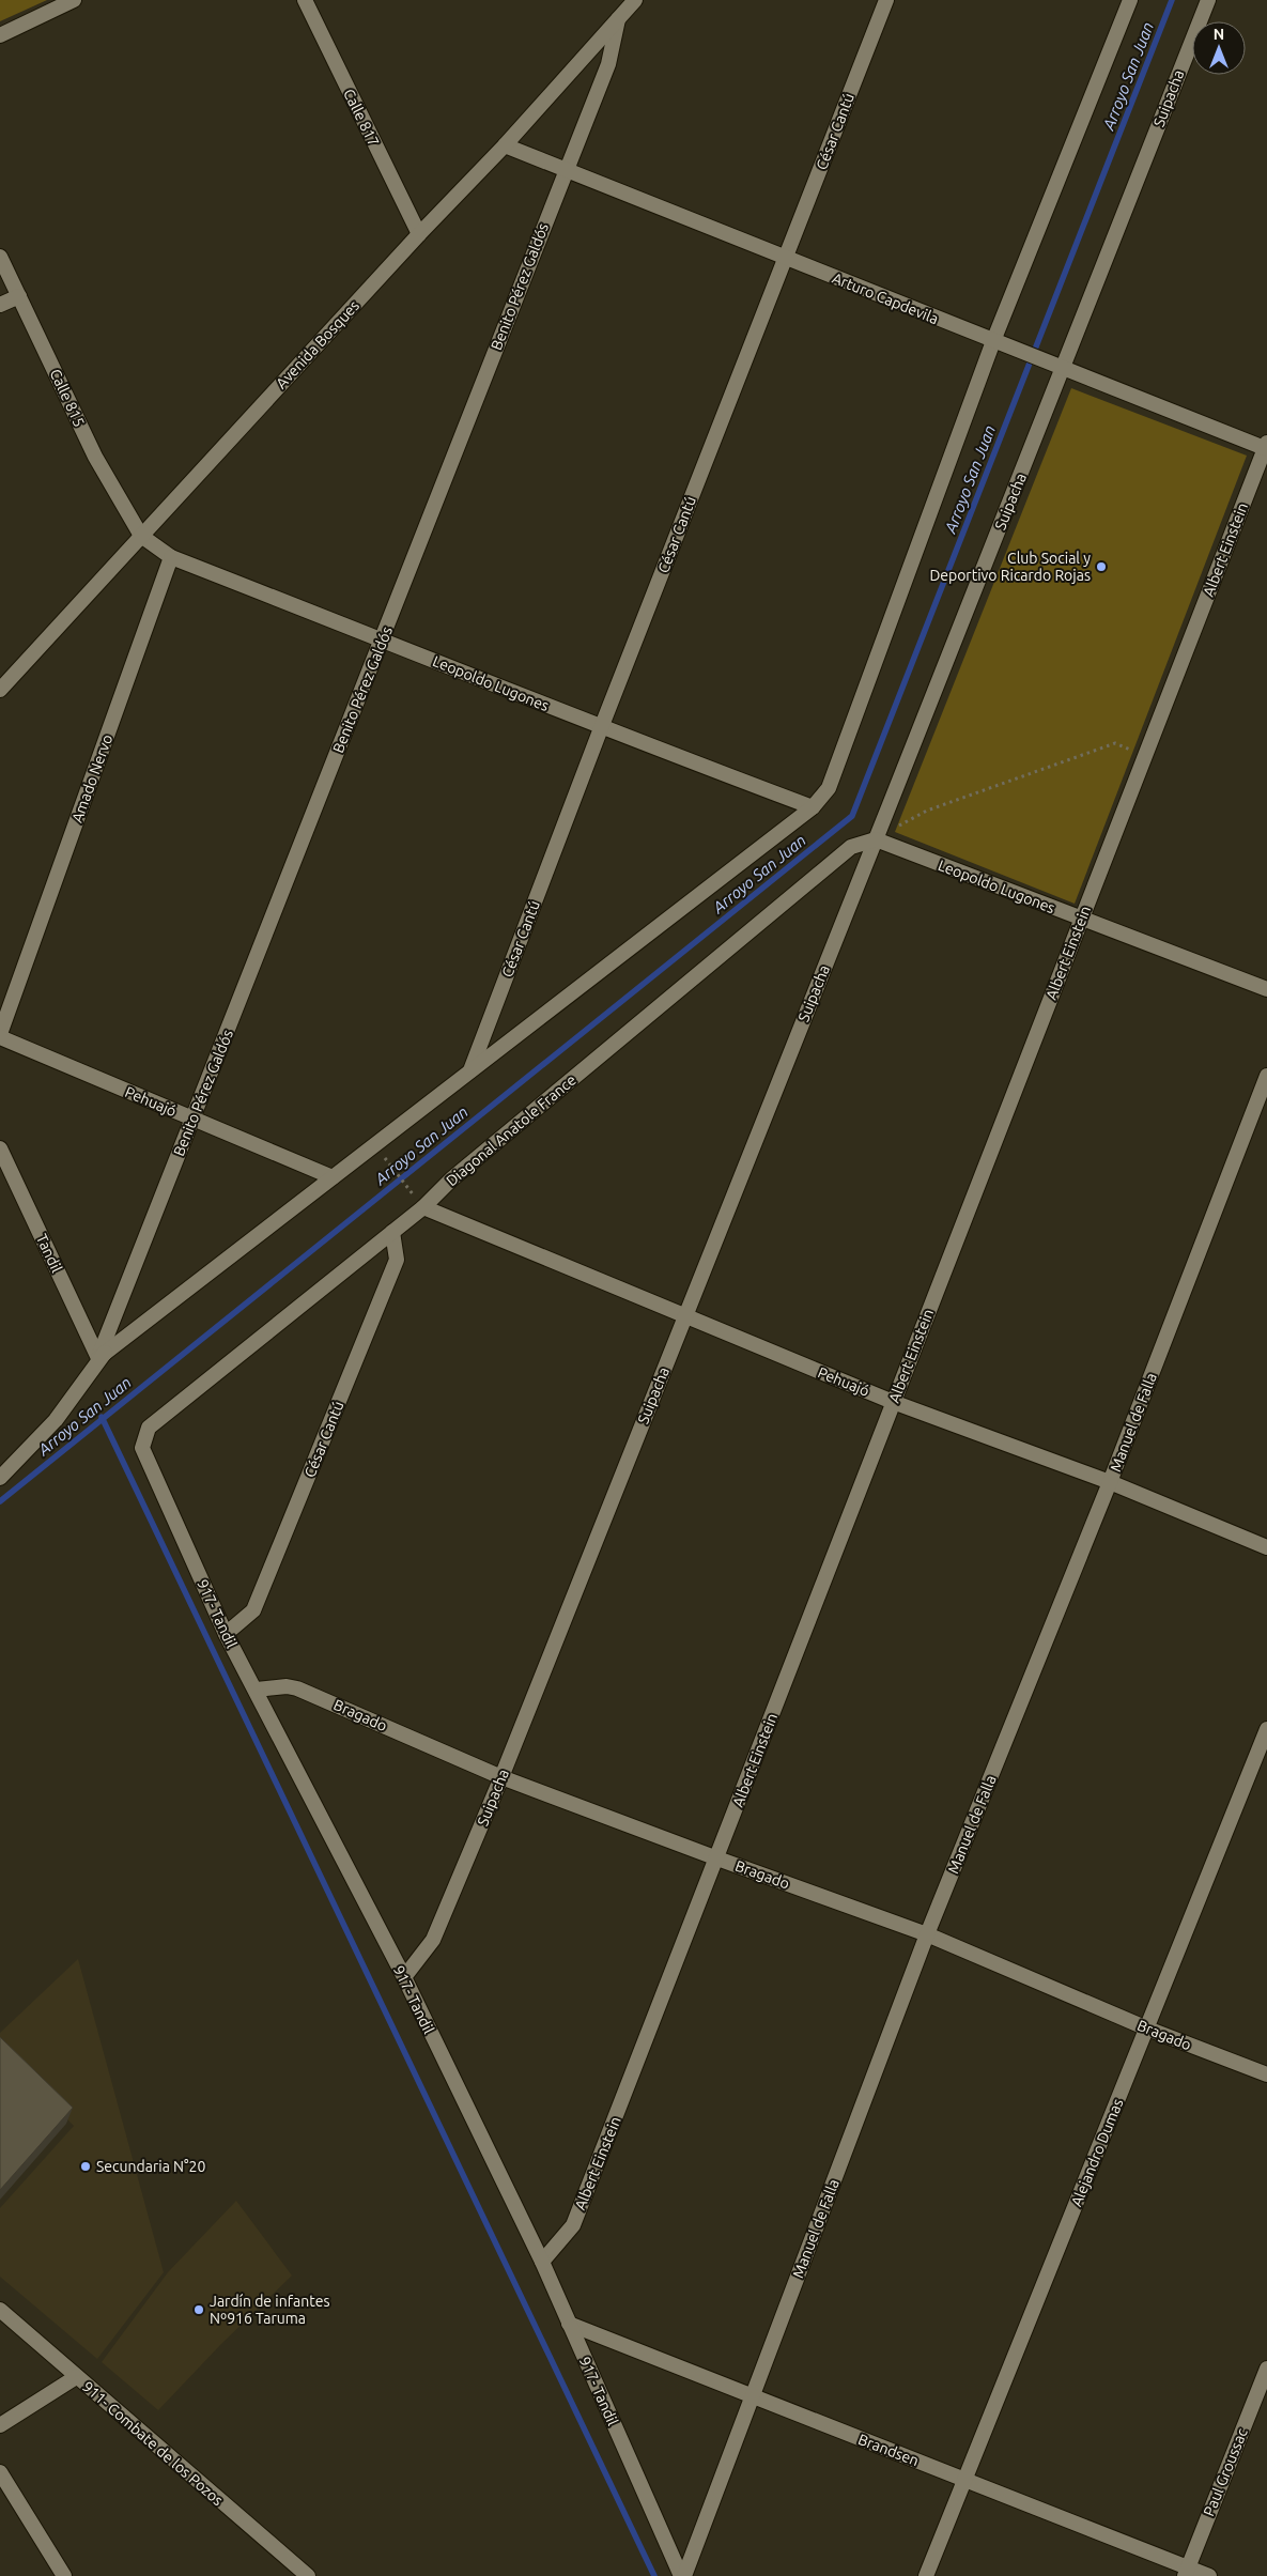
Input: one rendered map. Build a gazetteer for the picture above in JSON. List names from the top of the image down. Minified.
{"streets":{"street":["Suipacha","Calle 817","César Cantú","Benito Pérez Galdós","Arturo Capdevila","Avenida Bosques","Calle 815","Albert Einstein","Leopoldo Lugones","Amado Nervo","Pehuajó","Diagonal Anatole France","Tandil","Manuel de Falla","917- Tandil","Bragado","Alejandro Dumas","911- Combate de los Pozos","Brandsen","Paul Groussac"]},"crossings":[["Suipacha","Arturo Capdevila"],["Suipacha","Leopoldo Lugones"],["Suipacha","Pehuajó"],["Suipacha","Diagonal Anatole France"],["Suipacha","917- Tandil"],["Suipacha","Bragado"],["Calle 817","Avenida Bosques"],["César Cantú","Arturo Capdevila"],["César Cantú","Leopoldo Lugones"],["César Cantú","Diagonal Anatole France"],["César Cantú","917- Tandil"],["Benito Pérez Galdós","Arturo Capdevila"],["Benito Pérez Galdós","Avenida Bosques"],["Benito Pérez Galdós","Leopoldo Lugones"],["Benito Pérez Galdós","Pehuajó"],["Benito Pérez Galdós","Tandil"],["Arturo Capdevila","Avenida Bosques"],["Arturo Capdevila","Albert Einstein"],["Avenida Bosques","Calle 815"],["Albert Einstein","Leopoldo Lugones"],["Albert Einstein","Pehuajó"],["Albert Einstein","917- Tandil"],["Albert Einstein","Bragado"],["Leopoldo Lugones","Amado Nervo"],["Leopoldo Lugones","Diagonal Anatole France"],["Amado Nervo","Pehuajó"],["Pehuajó","Diagonal Anatole France"],["Pehuajó","Manuel de Falla"],["Diagonal Anatole France","917- Tandil"],["Manuel de Falla","917- Tandil"],["Manuel de Falla","Bragado"],["Manuel de Falla","Brandsen"],["917- Tandil","Bragado"],["917- Tandil","Brandsen"],["Bragado","Alejandro Dumas"],["Alejandro Dumas","Brandsen"],["Brandsen","Paul Groussac"]],"water":["Arroyo San Juan"],"places":["Club Social y Deportivo Ricardo Rojas","Secundaria N°20","Jardín de infantes Nº916 Taruma"],"north":"top"}
